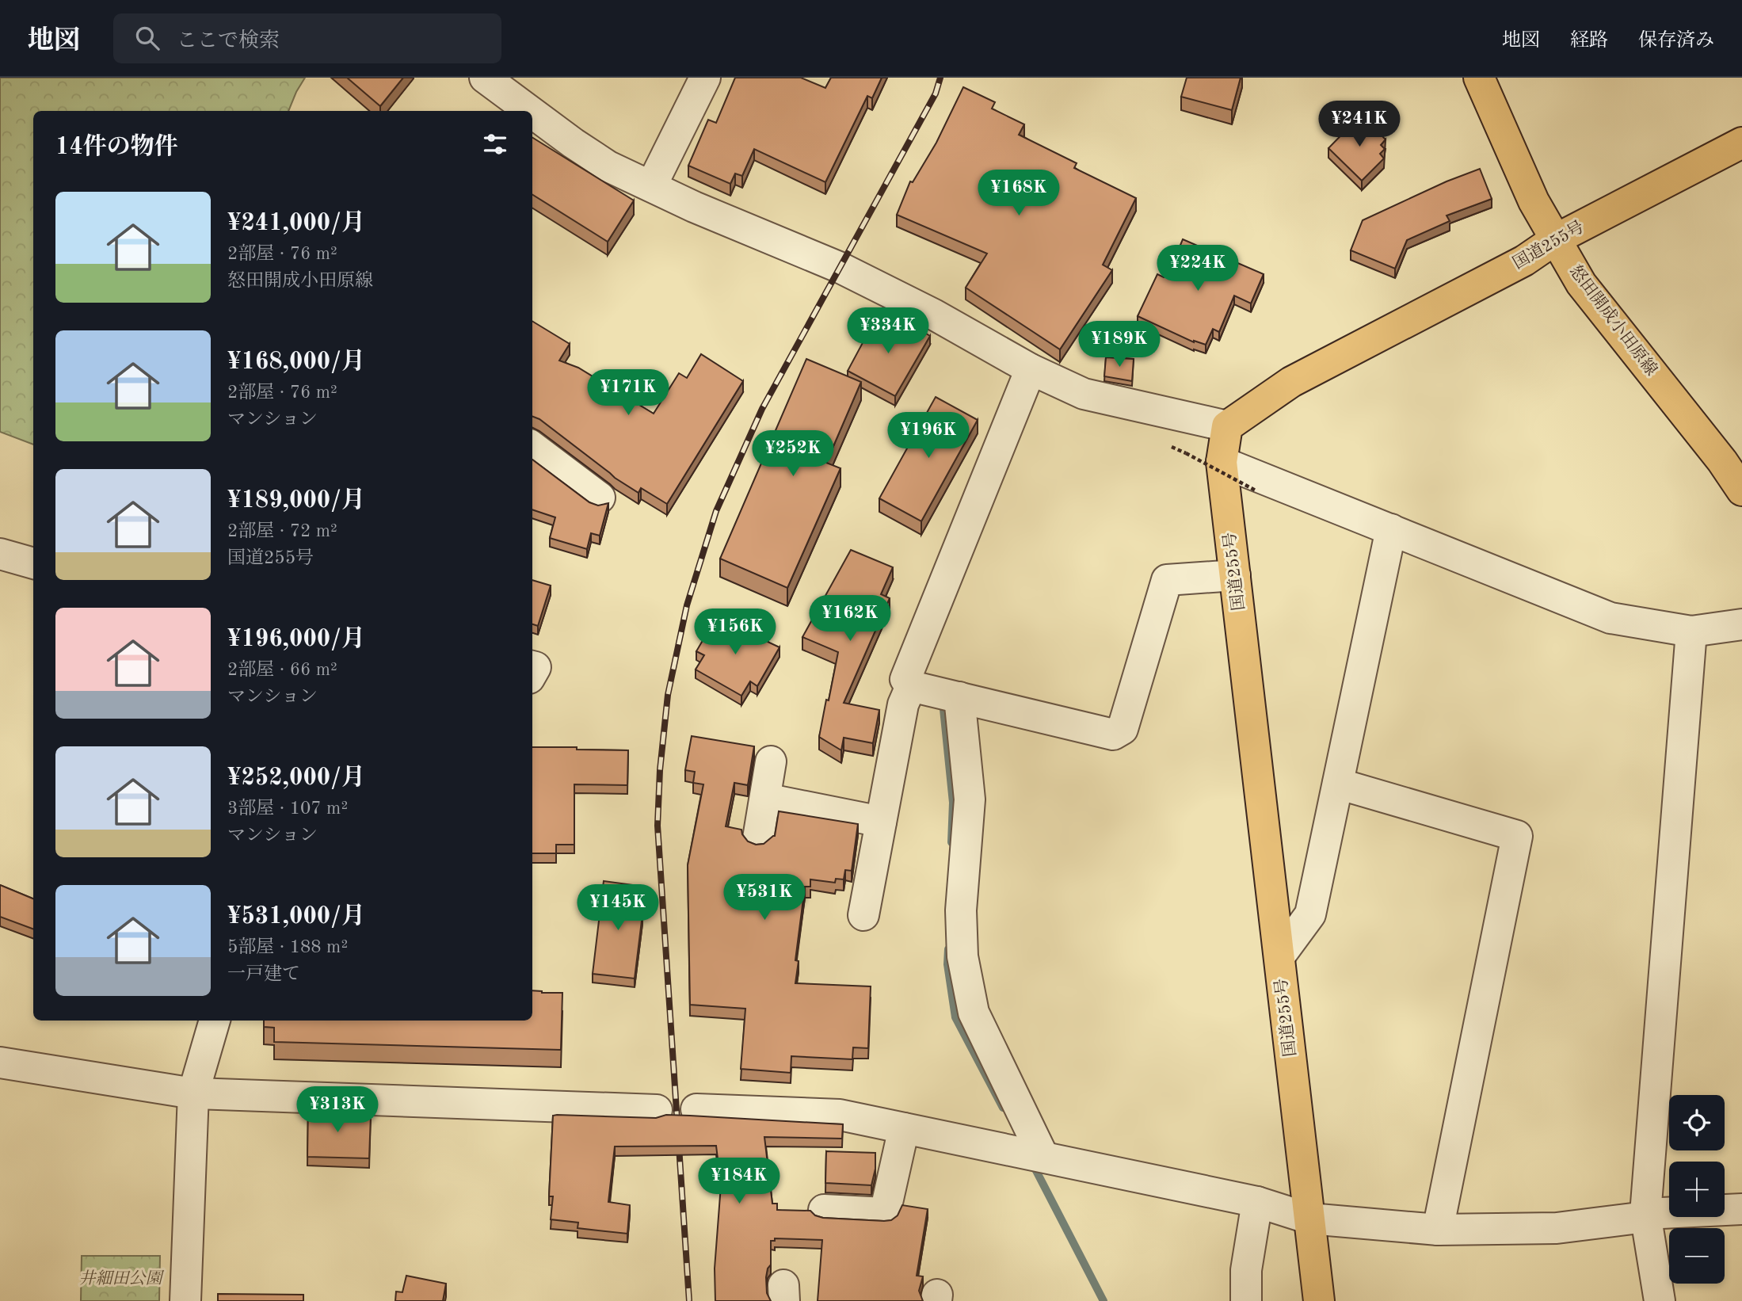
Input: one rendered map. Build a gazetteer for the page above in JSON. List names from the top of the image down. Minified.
{"streets":{"main road":["国道255号","怒田開成小田原線"]},"crossings":[["国道255号","怒田開成小田原線"]],"parks":["井細田公園"],"page":{"header":"地図","search":"ここで検索","nav":["地図","経路","保存済み"],"price":["¥241K","¥168K","¥224K","¥334K","¥189K","¥171K","¥196K","¥252K","¥162K","¥156K","¥531K","¥145K","¥313K","¥184K"],"heading":"14件の物件","list":[{"name":"¥241,000/月","note":"2部屋 · 76 m² · 怒田開成小田原線"},{"name":"¥168,000/月","note":"2部屋 · 76 m² · マンション"},{"name":"¥189,000/月","note":"2部屋 · 72 m² · 国道255号"},{"name":"¥196,000/月","note":"2部屋 · 66 m² · マンション"},{"name":"¥252,000/月","note":"3部屋 · 107 m² · マンション"},{"name":"¥531,000/月","note":"5部屋 · 188 m² · 一戸建て"}],"map_buttons":["+","−"]}}
